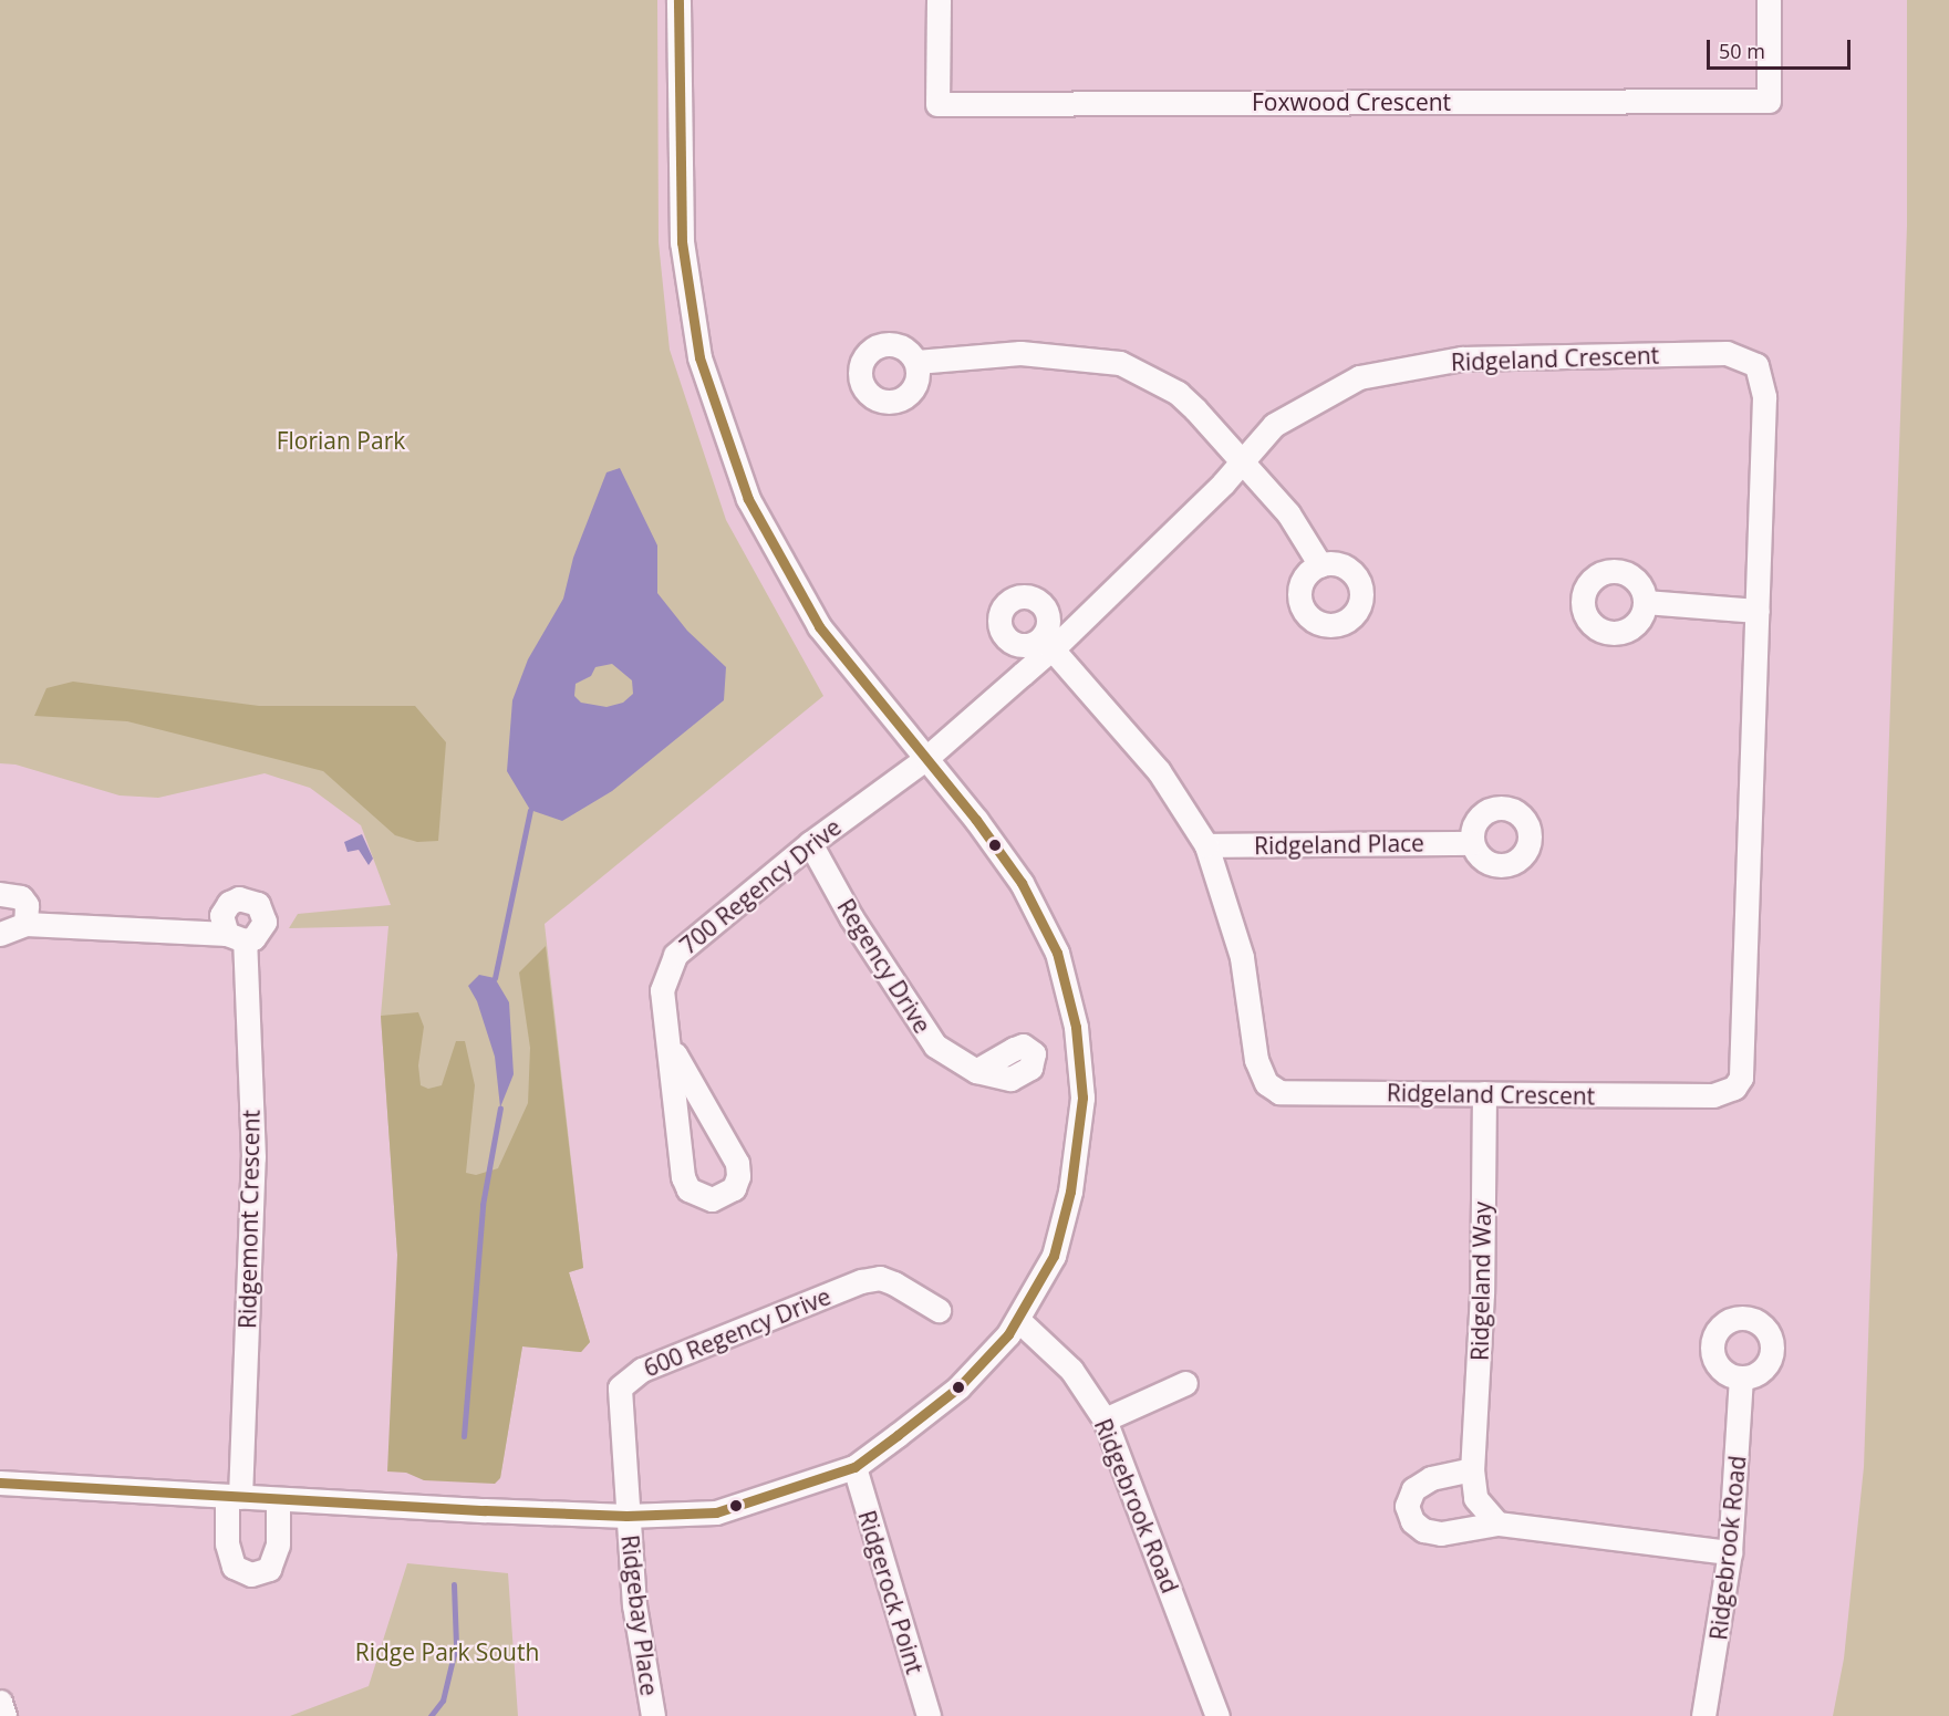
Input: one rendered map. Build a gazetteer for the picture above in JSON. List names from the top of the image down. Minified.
{"streets":{"street":["Foxwood Crescent","Ridgeland Crescent","Ridgeland Place","700 Regency Drive","Regency Drive","Ridgemont Crescent","Ridgeland Way","600 Regency Drive","Ridgebrook Road","Ridgerock Point","Ridgebay Place"]},"crossings":[["Ridgeland Crescent","Ridgeland Place"],["Ridgeland Crescent","700 Regency Drive"],["Ridgeland Crescent","Ridgeland Way"],["700 Regency Drive","Regency Drive"],["600 Regency Drive","Ridgebay Place"]],"parks":["Florian Park","Ridge Park South"],"scale_bar":"50 m"}
